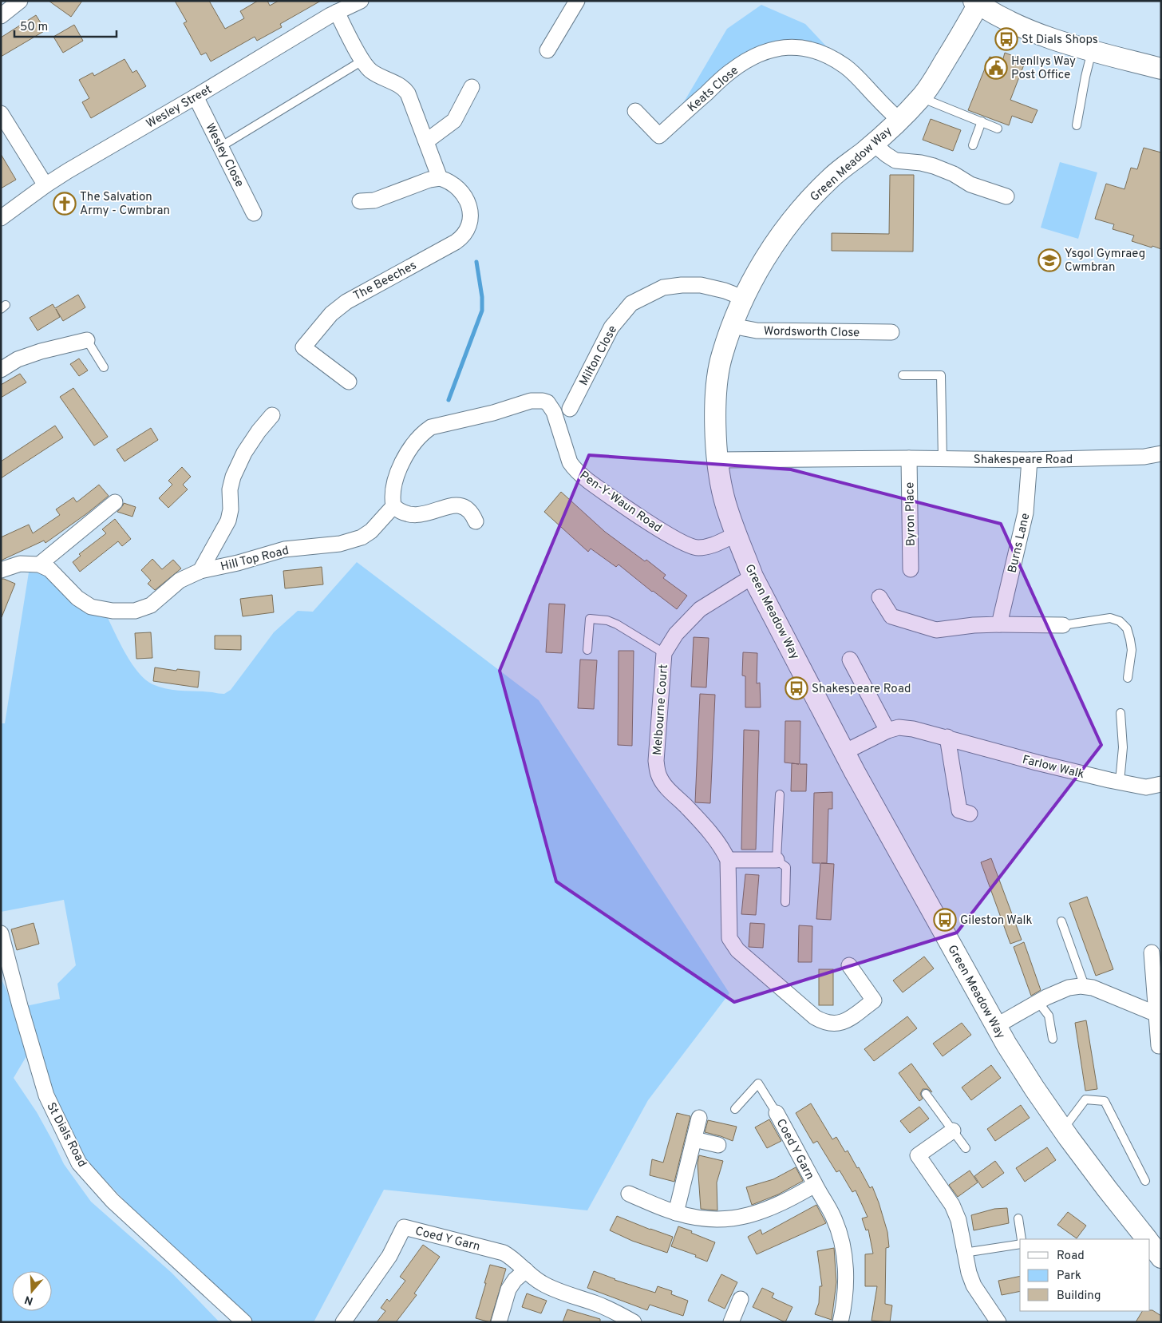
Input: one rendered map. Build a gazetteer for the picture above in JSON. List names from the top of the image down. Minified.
{"streets":{"street":["Keats Close","Wesley Street","Wesley Close","Green Meadow Way","The Beeches","Wordsworth Close","Milton Close","Shakespeare Road","Pen-Y-Waun Road","Byron Place","Burns Lane","Hill Top Road","Melbourne Court","Farlow Walk","St Dials Road","Coed Y Garn"]},"crossings":[["Keats Close","Green Meadow Way"],["Wesley Street","Wesley Close"],["Green Meadow Way","Wordsworth Close"],["Green Meadow Way","Milton Close"],["Green Meadow Way","Shakespeare Road"],["Green Meadow Way","Pen-Y-Waun Road"],["Green Meadow Way","Melbourne Court"],["Green Meadow Way","Farlow Walk"],["Shakespeare Road","Byron Place"],["Shakespeare Road","Burns Lane"],["Pen-Y-Waun Road","Hill Top Road"]],"places":{"bus stop":["St Dials Shops","Shakespeare Road","Gileston Walk"],"public building":["Henllys Way Post Office"],"church":["The Salvation Army - Cwmbran"],"school or university":["Ysgol Gymraeg Cwmbran"]},"legend":["Road","Park","Building"],"scale_bar":"50 m","north":"bottom"}
